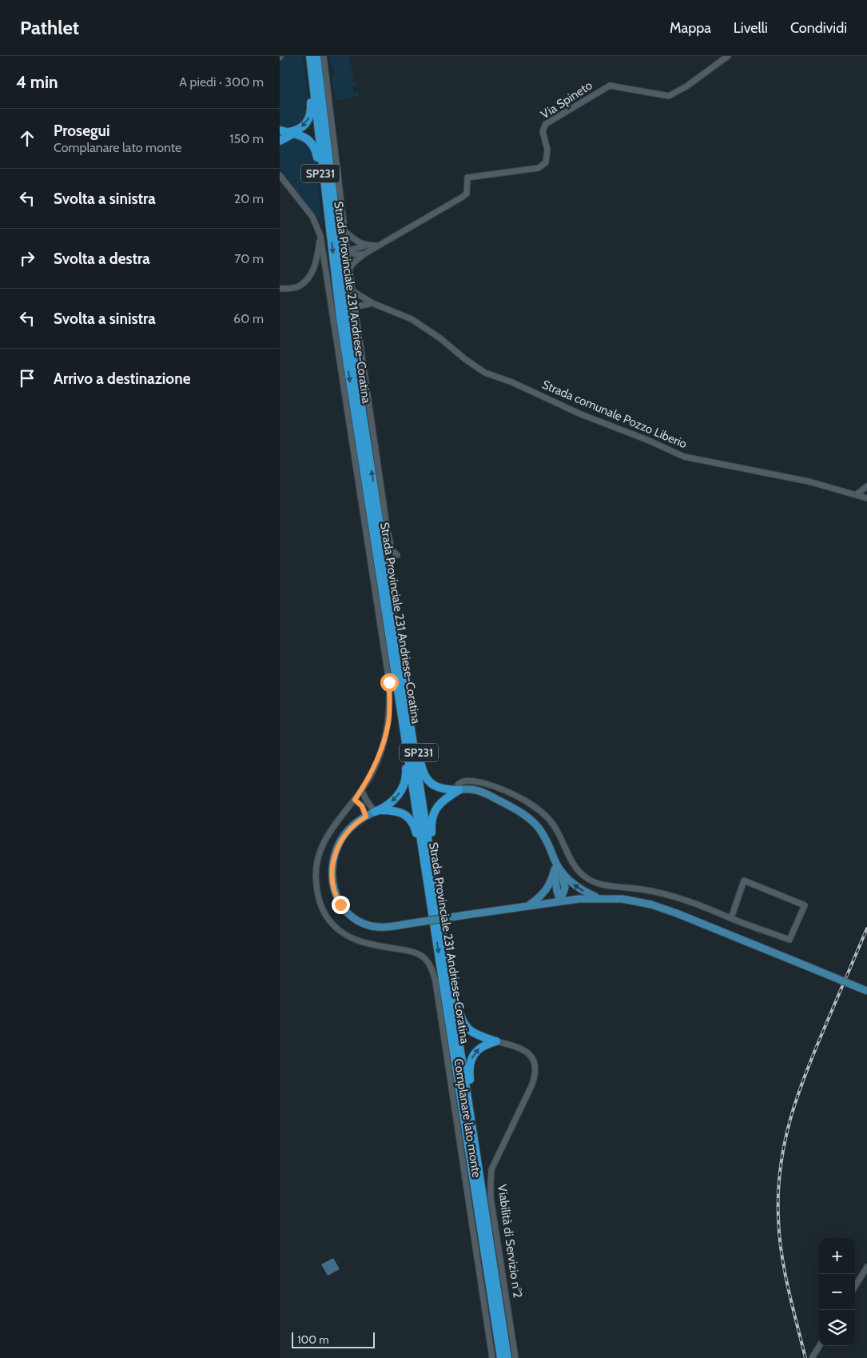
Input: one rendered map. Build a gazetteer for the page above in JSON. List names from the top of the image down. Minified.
{"streets":{"highway":["SP231","Strada Provinciale 231 Andriese-Coratina"],"street":["Via Spineto","Strada comunale Pozzo Liberio","Complanare lato monte","Viabilità di Servizio n°2"]},"crossings":[["SP231","Strada Provinciale 231 Andriese-Coratina"]],"scale_bar":"100 m","page":{"header":"Pathlet","nav":["Mappa","Livelli","Condividi"],"heading":["4 min","A piedi · 300 m"],"list":[["Prosegui","Complanare lato monte","150 m"],["Svolta a sinistra","20 m"],["Svolta a destra","70 m"],["Svolta a sinistra","60 m"],"Arrivo a destinazione"],"map_buttons":["+","−"],"scale":"100 m"}}
